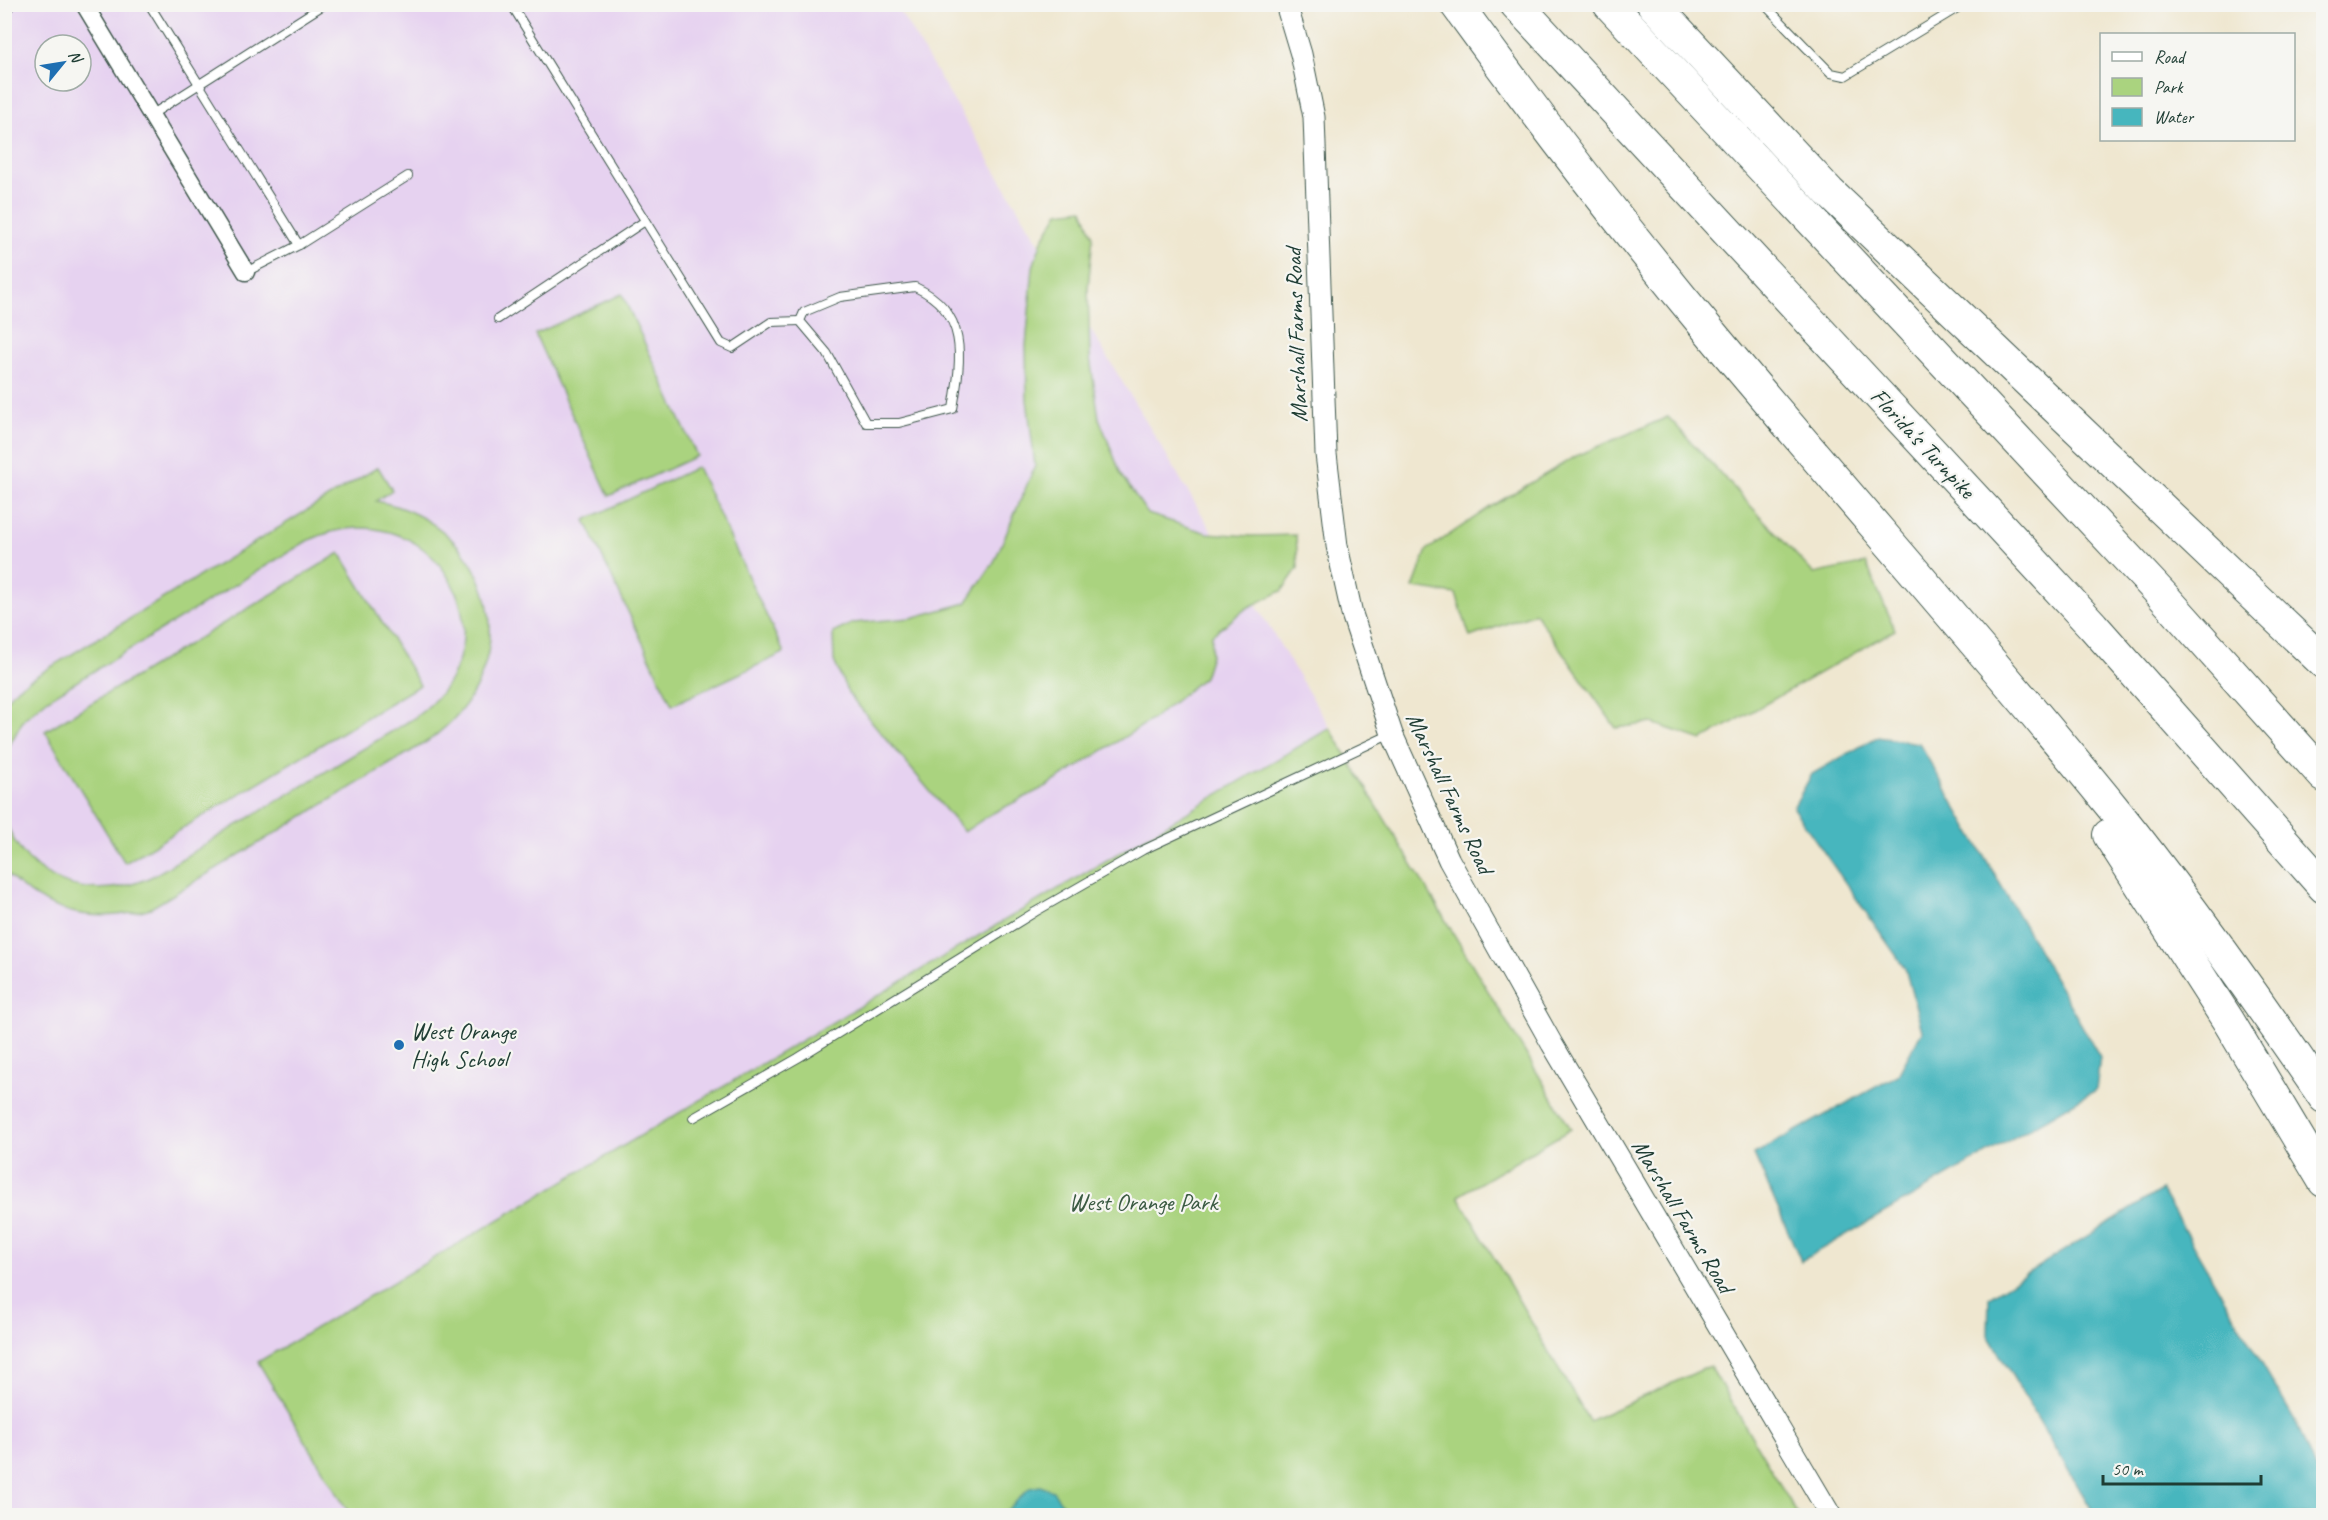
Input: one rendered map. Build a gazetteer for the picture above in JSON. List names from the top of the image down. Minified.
{"streets":{"highway":["Florida's Turnpike"],"street":["Marshall Farms Road"]},"parks":["West Orange Park"],"places":["West Orange High School"],"legend":["Road","Park","Water"],"scale_bar":"50 m","north":"top right"}
